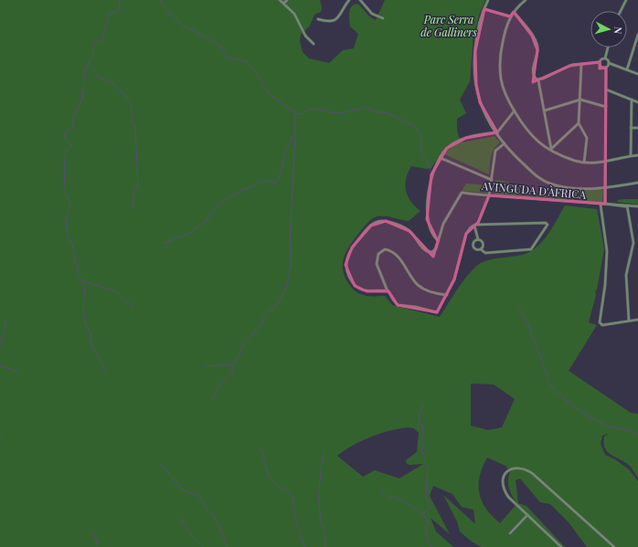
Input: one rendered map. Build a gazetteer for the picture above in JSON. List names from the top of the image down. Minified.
{"streets":{"street":["AVINGUDA D'ÀFRICA"]},"parks":["Parc Serra de Galliners"],"north":"right"}
